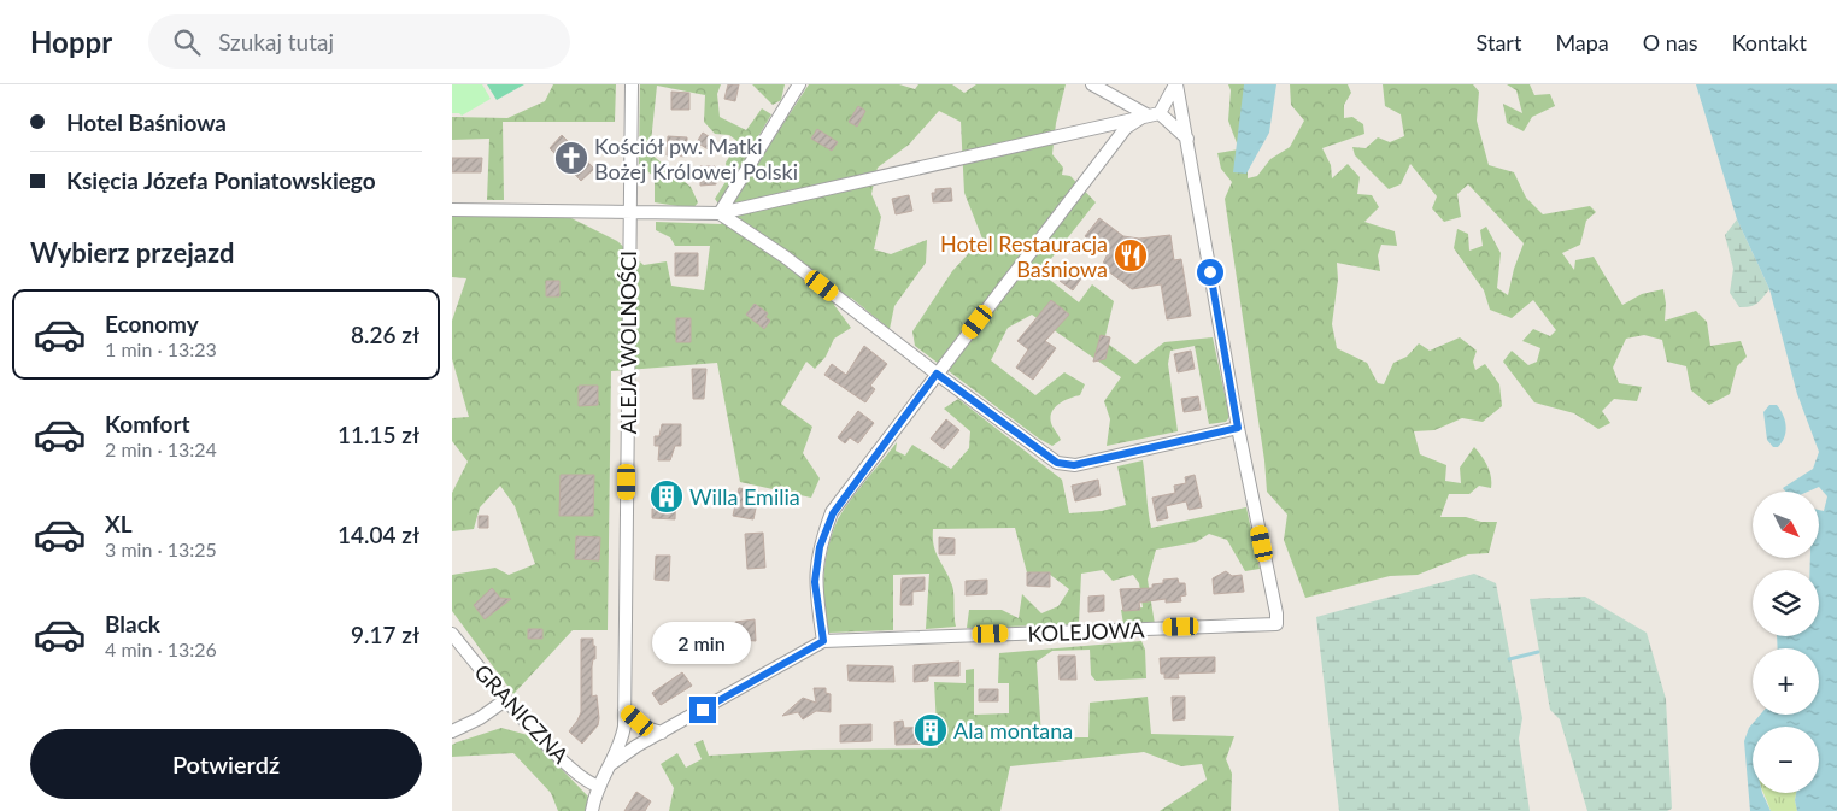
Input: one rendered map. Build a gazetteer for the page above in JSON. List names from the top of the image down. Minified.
{"streets":{"street":["ALEJA WOLNOŚCI","KOLEJOWA","GRANICZNA"]},"crossings":[["ALEJA WOLNOŚCI","GRANICZNA"]],"places":{"church":["Kościół pw. Matki Bożej Królowej Polski"],"restaurant":["Hotel Restauracja Baśniowa"],"building":["Willa Emilia","Ala montana"]},"north":"bottom right","page":{"header":"Hoppr","search":"Szukaj tutaj","nav":["Start","Mapa","O nas","Kontakt"],"banner":["Hotel Baśniowa","Księcia Józefa Poniatowskiego"],"heading":"Wybierz przejazd","list":[{"name":"Economy","note":"1 min · 13:23","value":"8.26 zł"},{"name":"Komfort","note":"2 min · 13:24","value":"11.15 zł"},{"name":"XL","note":"3 min · 13:25","value":"14.04 zł"},{"name":"Black","note":"4 min · 13:26","value":"9.17 zł"}],"map_buttons":["+","−"],"bubble":"2 min","buttons":"Potwierdź"}}
